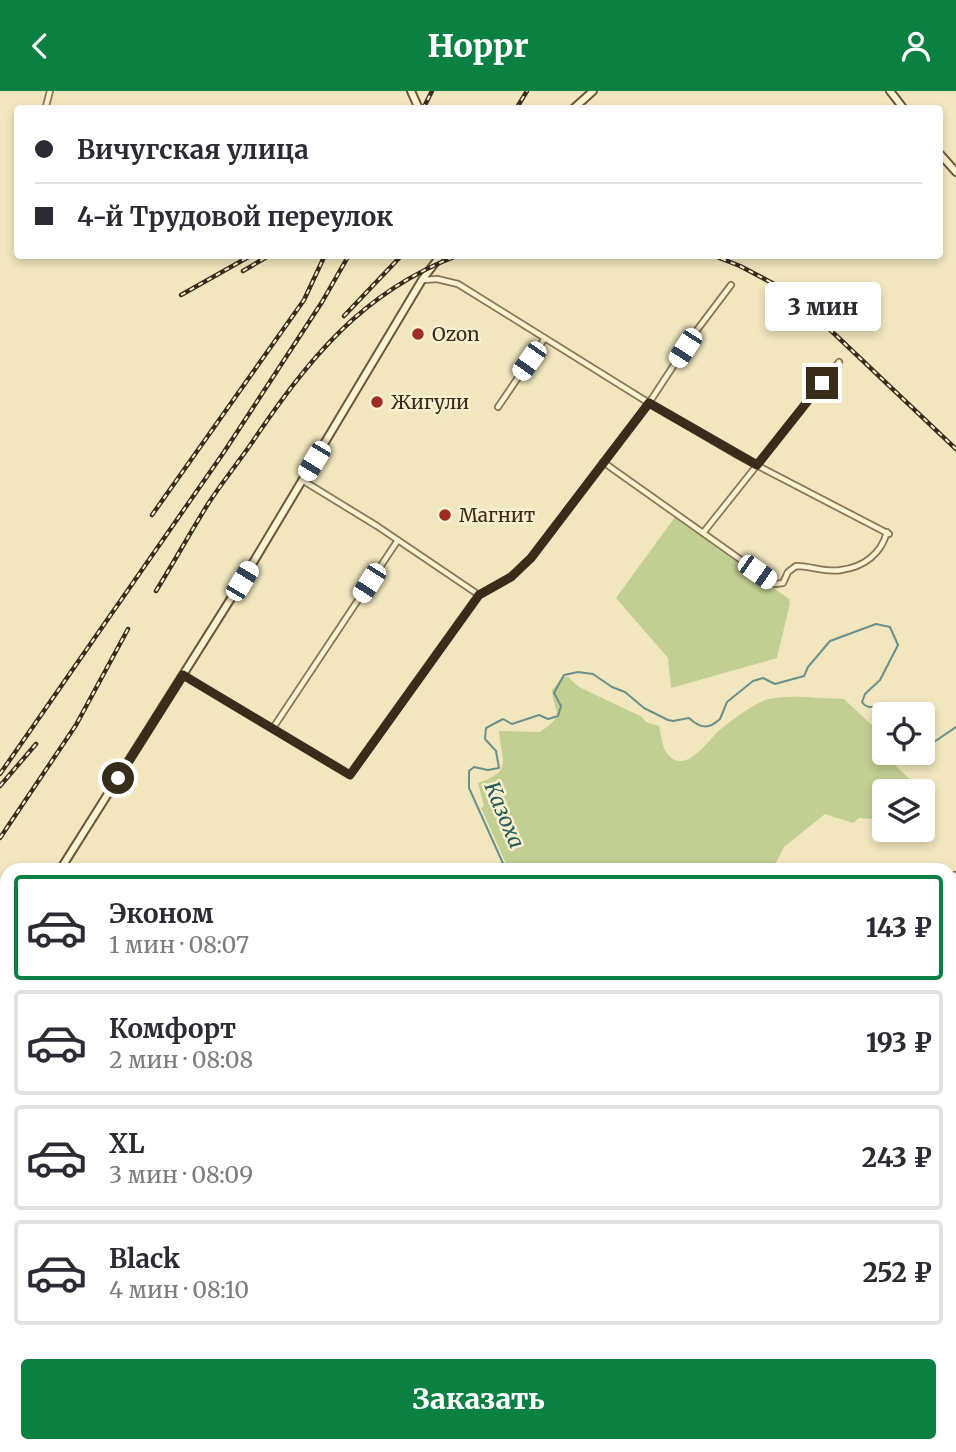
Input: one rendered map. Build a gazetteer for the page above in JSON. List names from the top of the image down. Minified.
{"water":["Казоха"],"places":["Ozon","Жигули","Магнит"],"page":{"header":"Hoppr","banner":["Вичугская улица","4-й Трудовой переулок"],"bubble":"3 мин","list":[{"name":"Эконом","note":"1 мин · 08:07","value":"143 ₽"},{"name":"Комфорт","note":"2 мин · 08:08","value":"193 ₽"},{"name":"XL","note":"3 мин · 08:09","value":"243 ₽"},{"name":"Black","note":"4 мин · 08:10","value":"252 ₽"}],"buttons":"Заказать"}}
